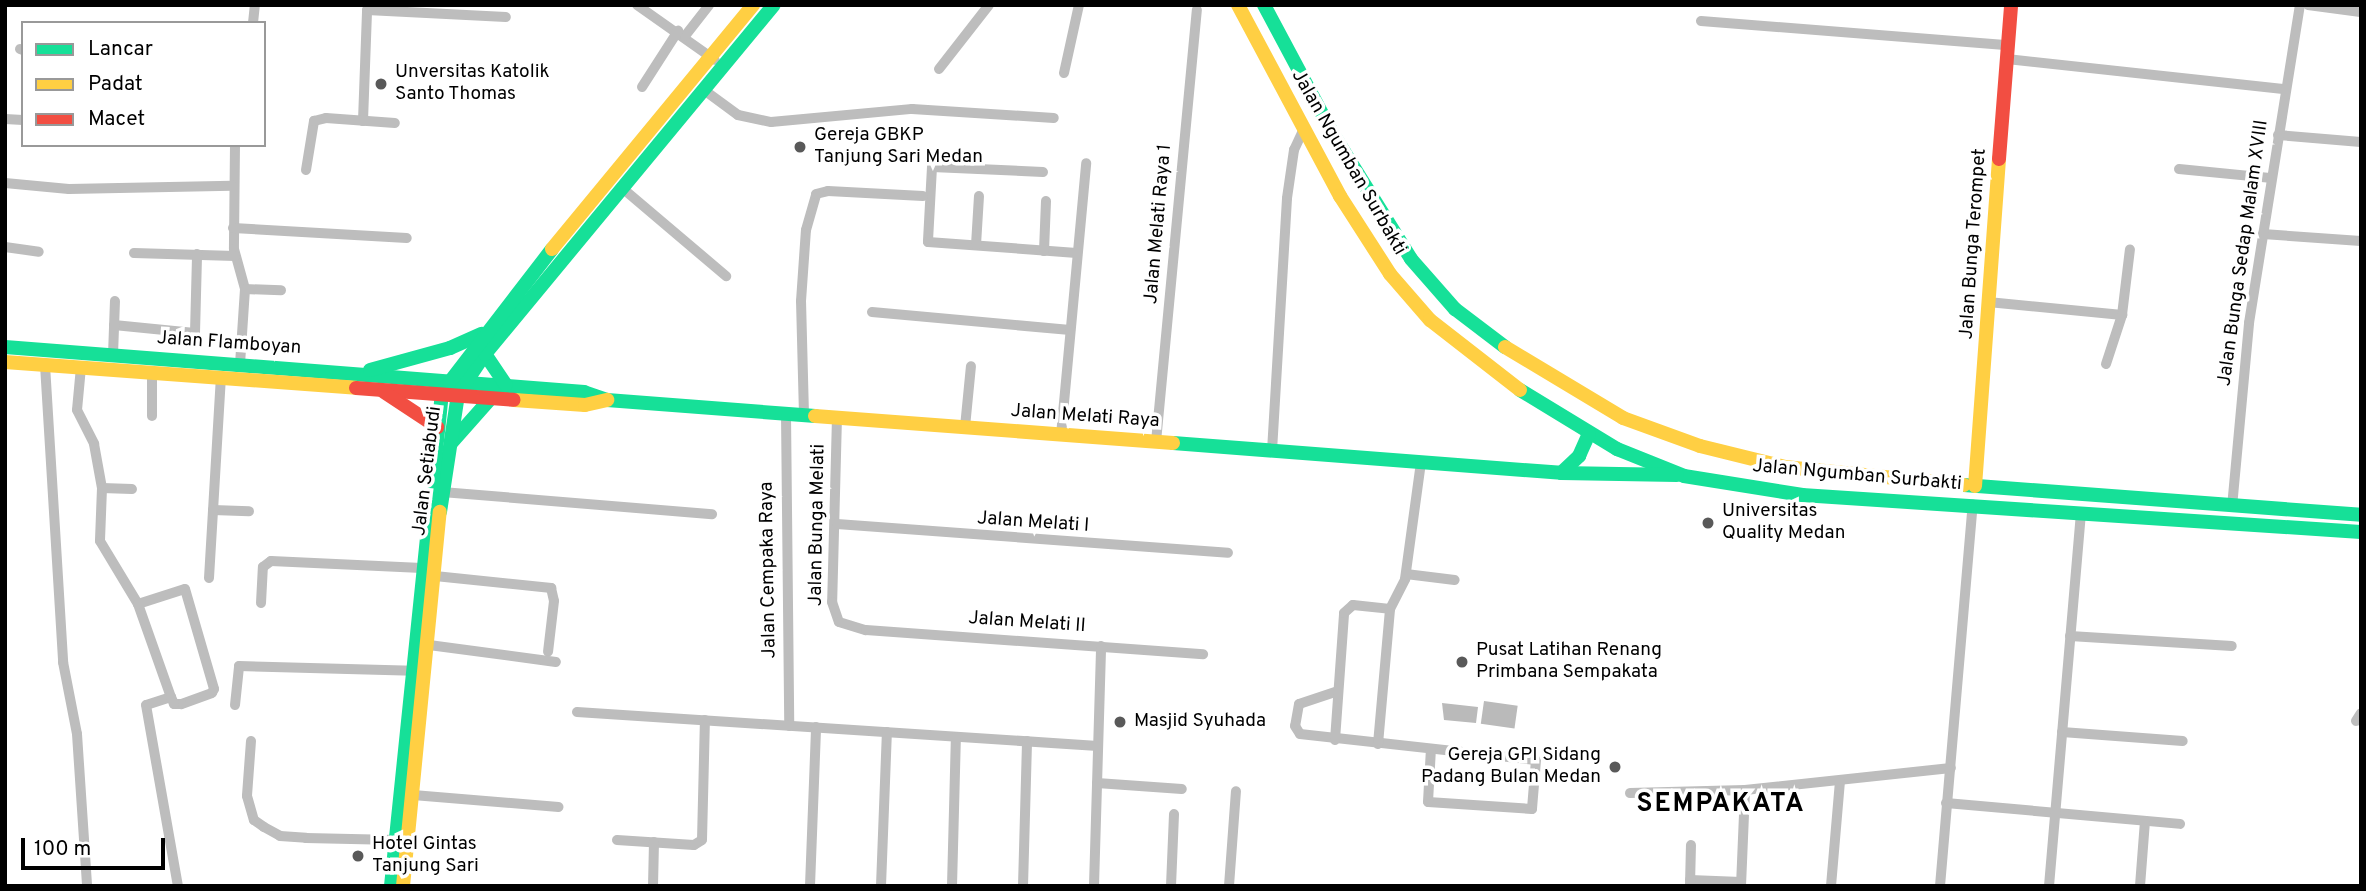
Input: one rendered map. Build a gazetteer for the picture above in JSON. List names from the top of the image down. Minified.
{"streets":{"main road":["Jalan Ngumban Surbakti","Jalan Bunga Terompet","Jalan Flamboyan","Jalan Melati Raya","Jalan Setiabudi"],"street":["Jalan Melati Raya 1","Jalan Bunga Sedap Malam XVIII","Jalan Melati I","Jalan Bunga Melati","Jalan Cempaka Raya","Jalan Melati II"]},"crossings":[["Jalan Ngumban Surbakti","Jalan Bunga Terompet"],["Jalan Ngumban Surbakti","Jalan Bunga Sedap Malam XVIII"],["Jalan Ngumban Surbakti","Jalan Melati Raya"],["Jalan Melati Raya 1","Jalan Melati Raya"],["Jalan Flamboyan","Jalan Melati Raya"],["Jalan Flamboyan","Jalan Setiabudi"],["Jalan Melati Raya","Jalan Setiabudi"],["Jalan Melati Raya","Jalan Bunga Melati"],["Jalan Melati Raya","Jalan Cempaka Raya"],["Jalan Melati I","Jalan Bunga Melati"],["Jalan Bunga Melati","Jalan Melati II"]],"districts":["SEMPAKATA"],"places":["Unversitas Katolik Santo Thomas","Gereja GBKP Tanjung Sari Medan","Universitas Quality Medan","Pusat Latihan Renang Primbana Sempakata","Masjid Syuhada","Gereja GPI Sidang Padang Bulan Medan","Hotel Gintas Tanjung Sari"],"legend":["Lancar","Padat","Macet"],"scale_bar":"100 m"}
